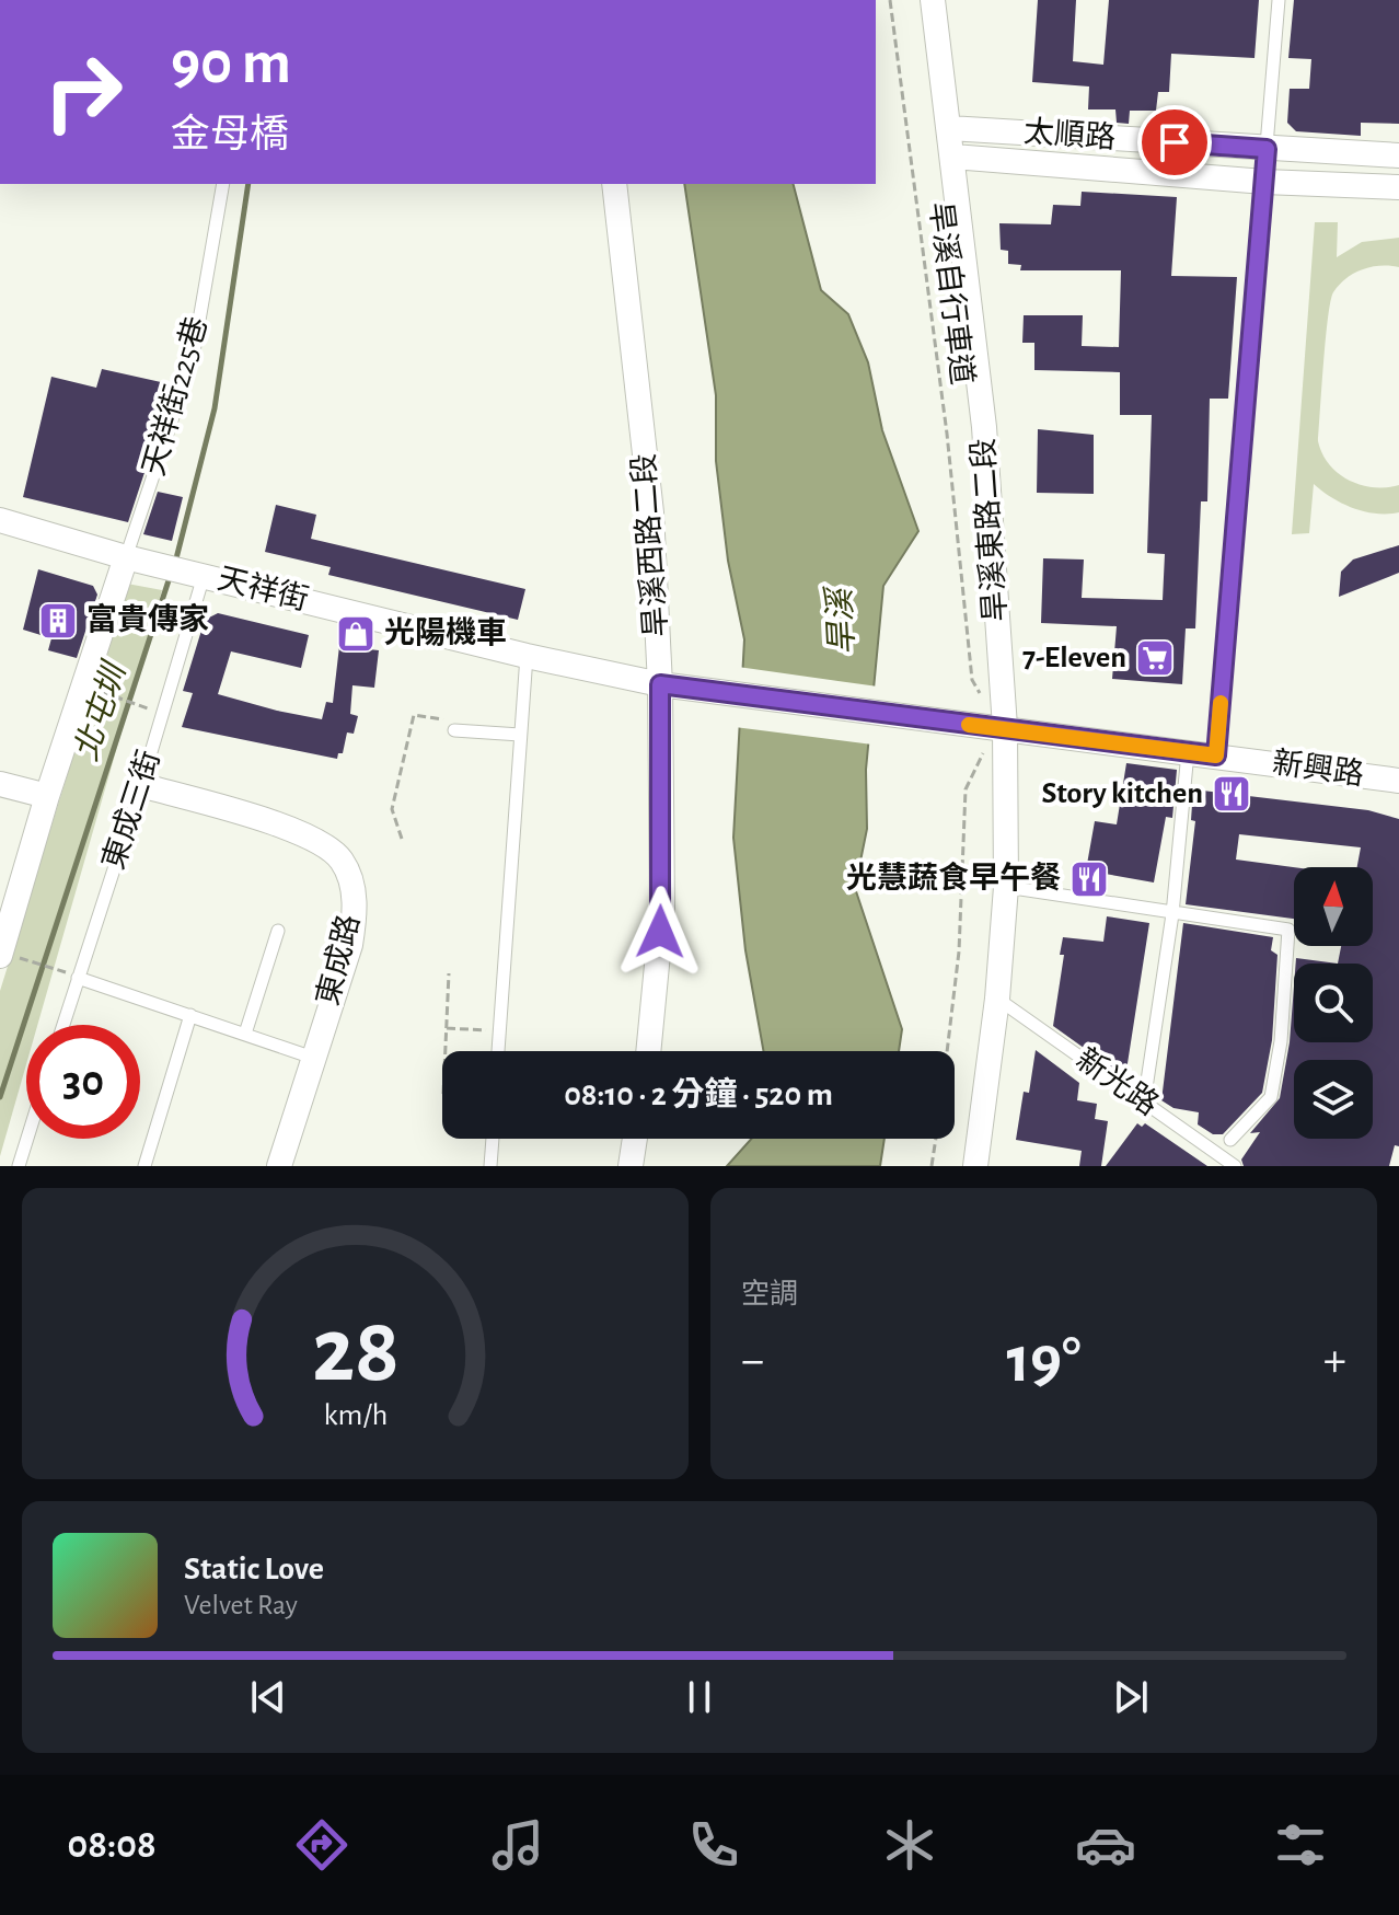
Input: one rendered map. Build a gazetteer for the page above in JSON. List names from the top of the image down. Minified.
{"streets":{"street":["太順路","旱溪東路二段","旱溪西路二段","天祥街","新興路","東成路"],"lane":["天祥街225巷","東成三街","新光路"],"path":["旱溪自行車道"]},"crossings":[["太順路","旱溪東路二段"],["天祥街225巷","天祥街"],["旱溪東路二段","新興路"],["旱溪東路二段","新光路"],["旱溪西路二段","天祥街"],["天祥街","新興路"],["天祥街","東成三街"],["東成三街","東成路"]],"water":["旱溪","北屯圳"],"places":{"building":["富貴傳家"],"shop":["光陽機車"],"supermarket":["7-Eleven"],"restaurant":["Story kitchen","光慧蔬食早午餐"]},"north":"top","page":{"turn":["90 m","金母橋"],"limit":"30","trip":"08:10 · 2 分鐘 · 520 m","tile":"空調","heat":["−","19°","+"],"song":["Static Love","Velvet Ray"],"tabs":"08:08","gauge":["28","km/h"]}}
